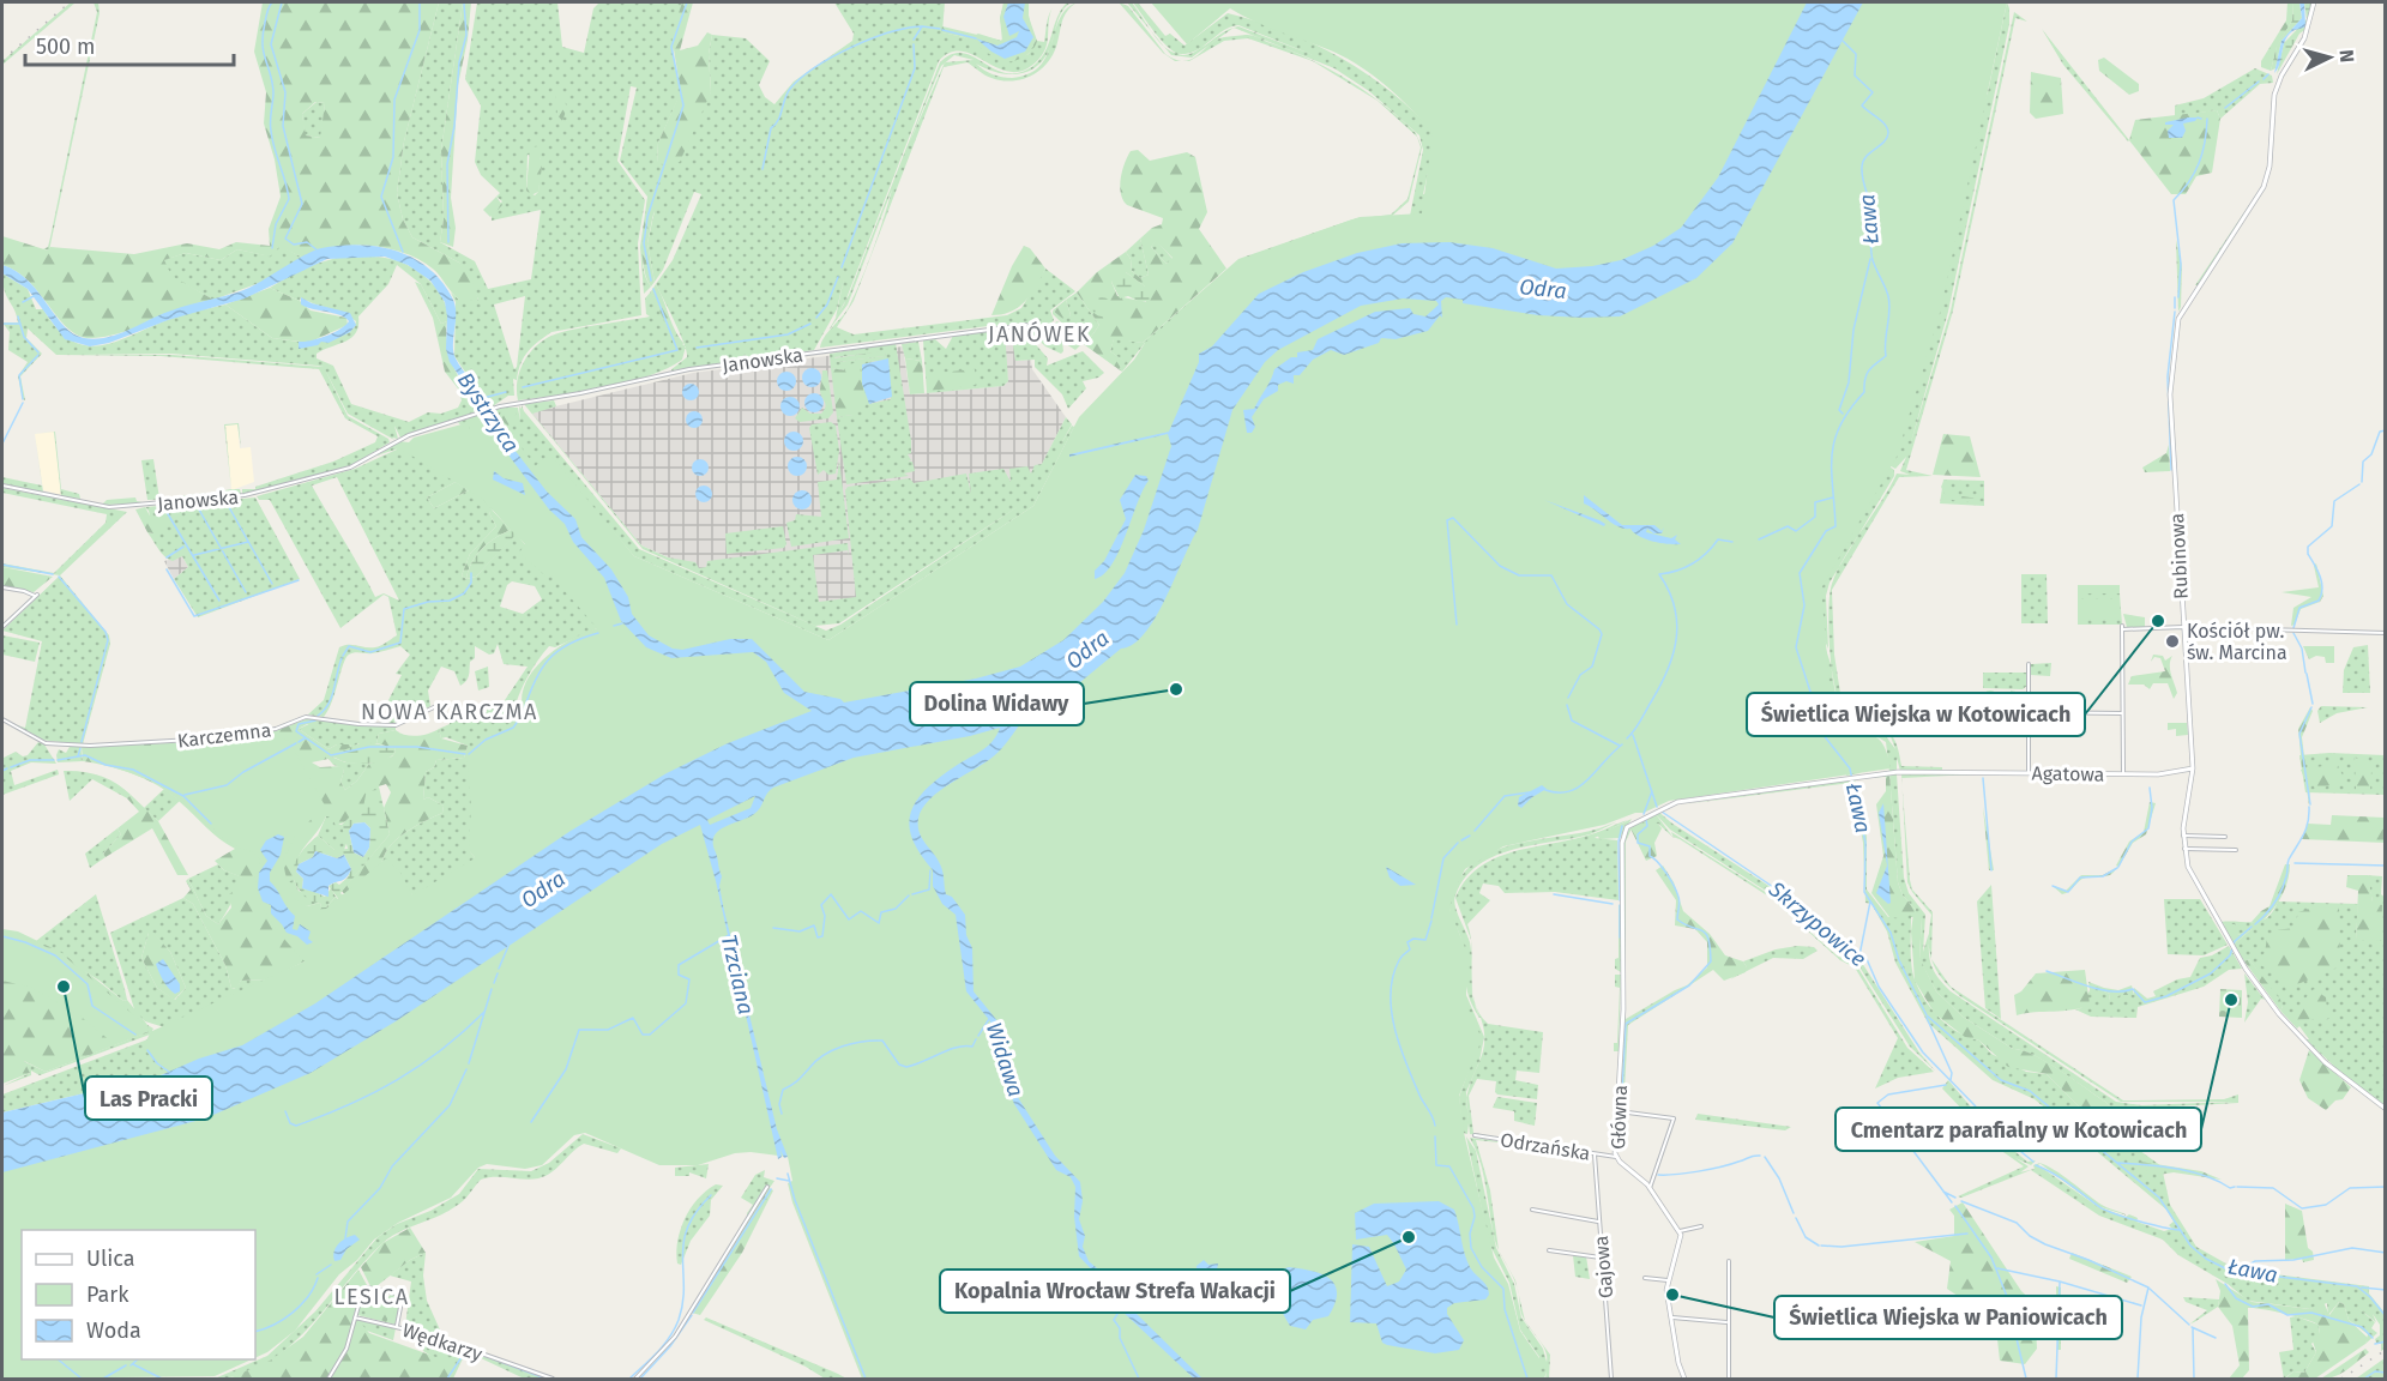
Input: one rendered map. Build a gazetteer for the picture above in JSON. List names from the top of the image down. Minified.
{"streets":{"street":["Janowska","Rubinowa","Karczemna","Agatowa","Główna","Odrzańska","Gajowa","Wędkarzy"]},"crossings":[["Rubinowa","Agatowa"],["Agatowa","Główna"],["Główna","Odrzańska"],["Odrzańska","Gajowa"]],"districts":["JANÓWEK","NOWA KARCZMA","LESICA"],"water":["Ława","Odra","Bystrzyca","Skrzypowice","Trzciana","Widawa"],"places":["Świetlica Wiejska w Kotowicach","Kościół pw. św. Marcina","Dolina Widawy","Las Pracki","Cmentarz parafialny w Kotowicach","Kopalnia Wrocław Strefa Wakacji","Świetlica Wiejska w Paniowicach"],"legend":["Ulica","Park","Woda"],"scale_bar":"500 m","north":"right"}
